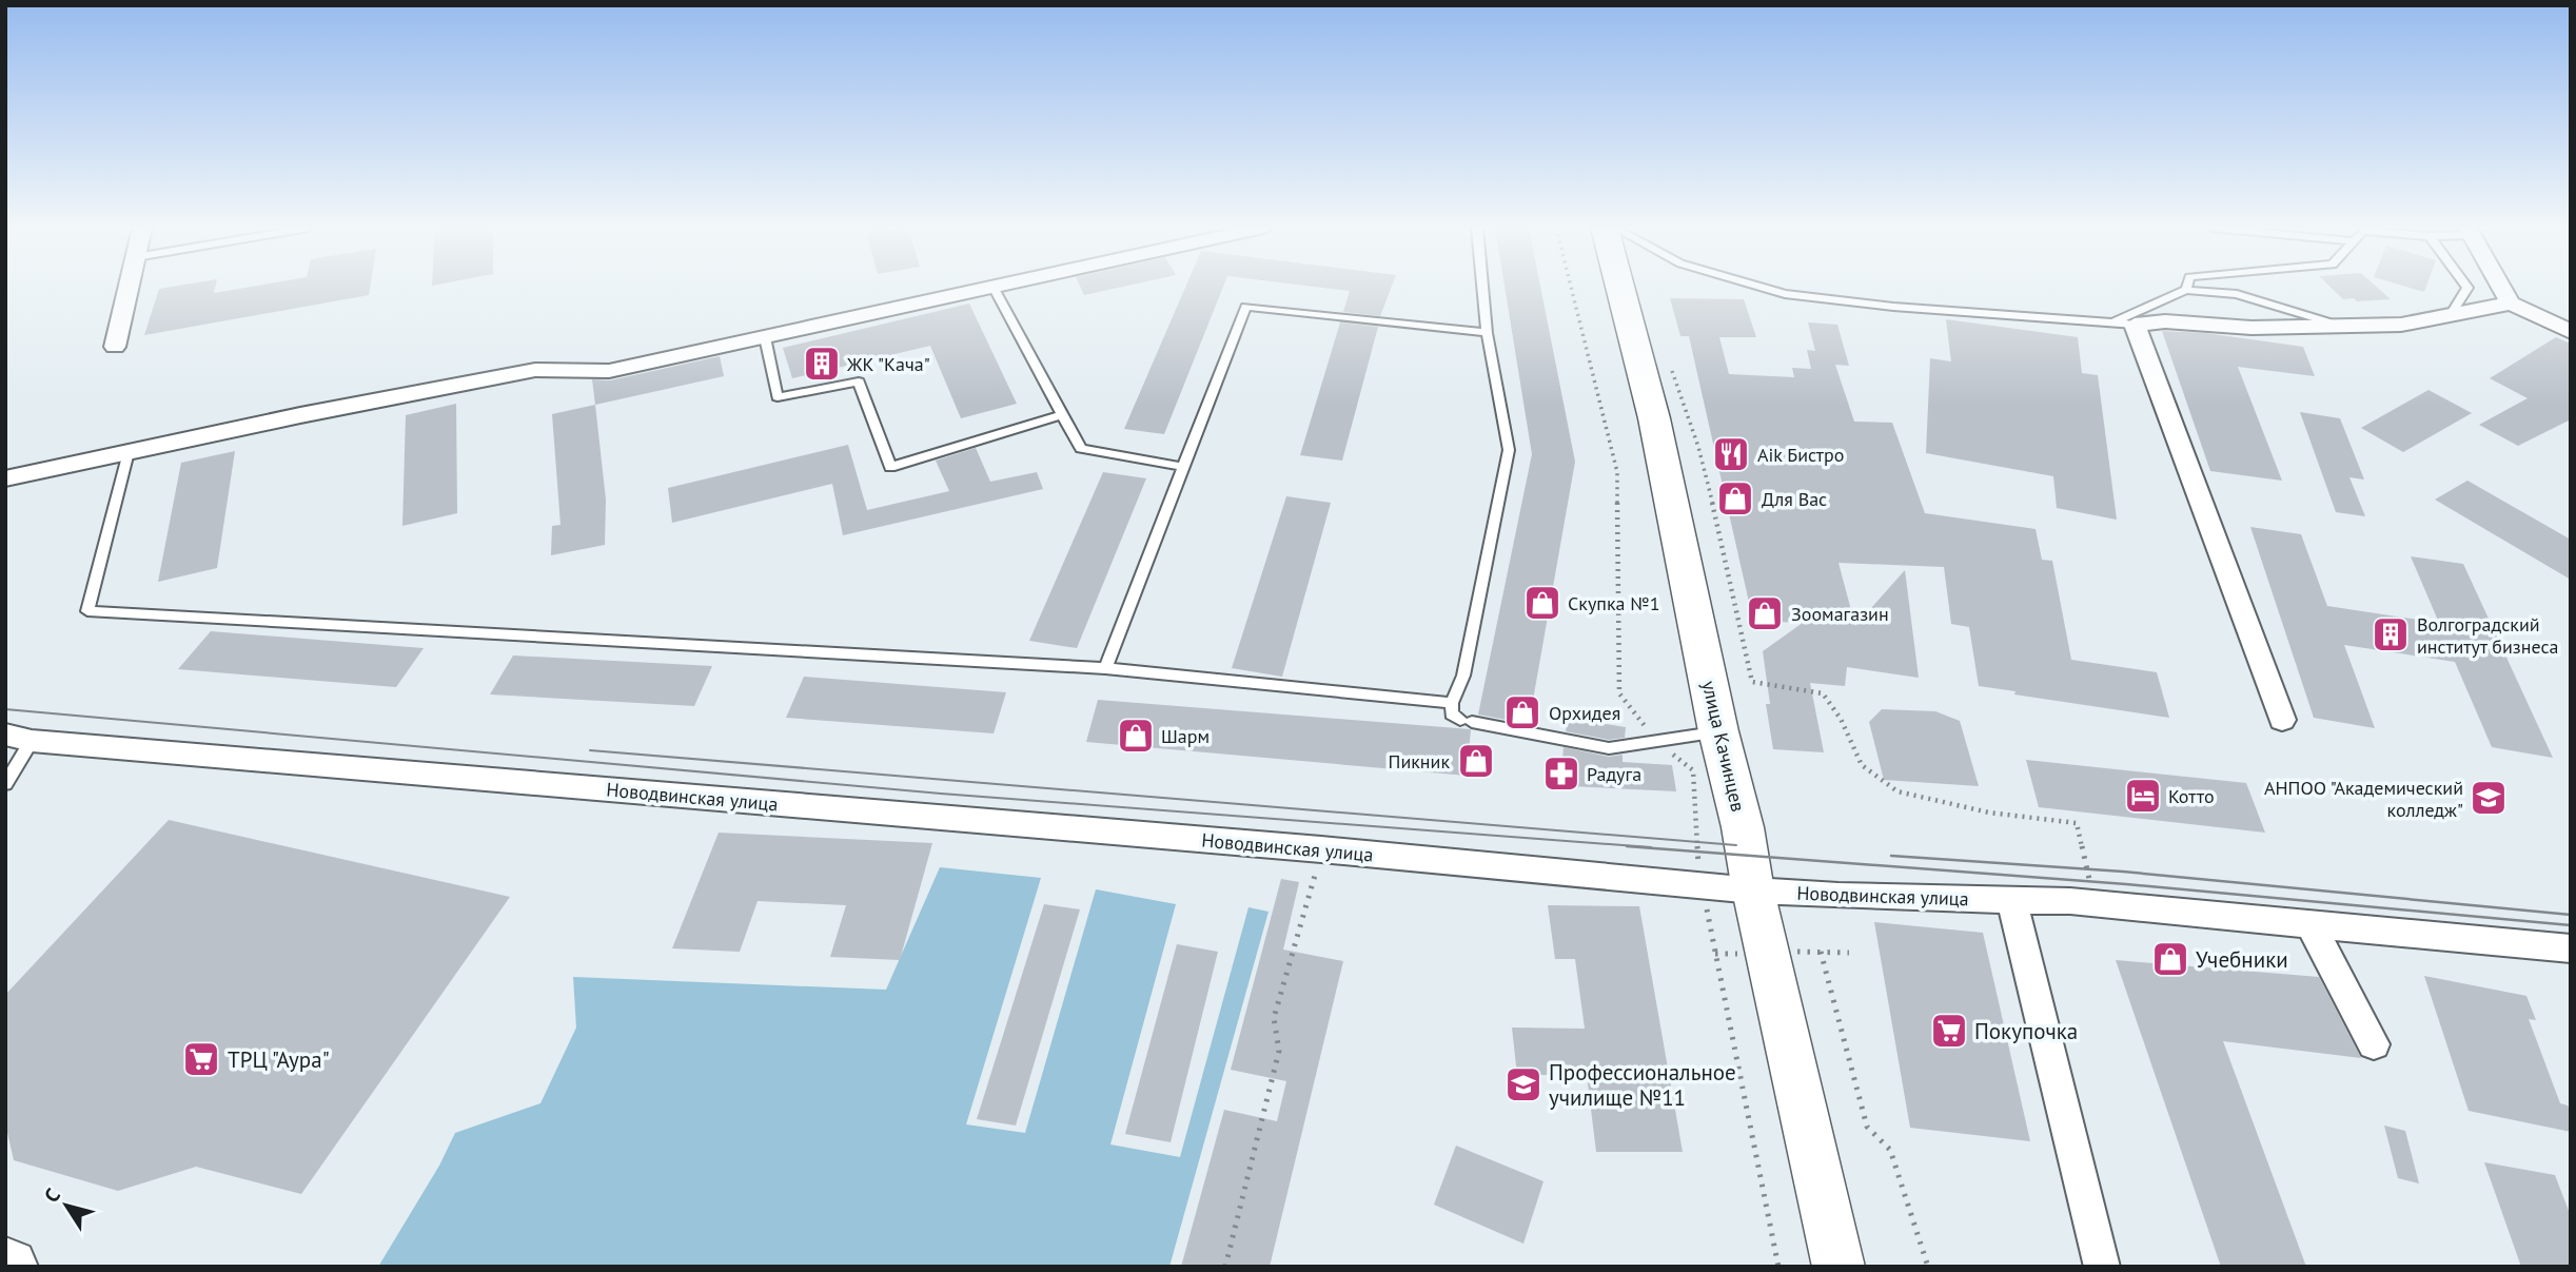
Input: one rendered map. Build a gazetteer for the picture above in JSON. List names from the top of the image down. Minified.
{"streets":{"main road":["улица Качинцев"],"street":["Новодвинская улица"]},"crossings":[["улица Качинцев","Новодвинская улица"]],"places":{"building":["ЖК \"Кача\"","Волгоградский институт бизнеса"],"restaurant":["Aik Бистро"],"shop":["Для Вас","Скупка №1","Зоомагазин","Орхидея","Шарм","Пикник","Учебники"],"pharmacy":["Радуга"],"hotel":["Котто"],"school or university":["АНПОО \"Академический колледж\"","Профессиональное училище №11"],"supermarket":["Покупочка","ТРЦ \"Аура\""]},"north":"top left"}
